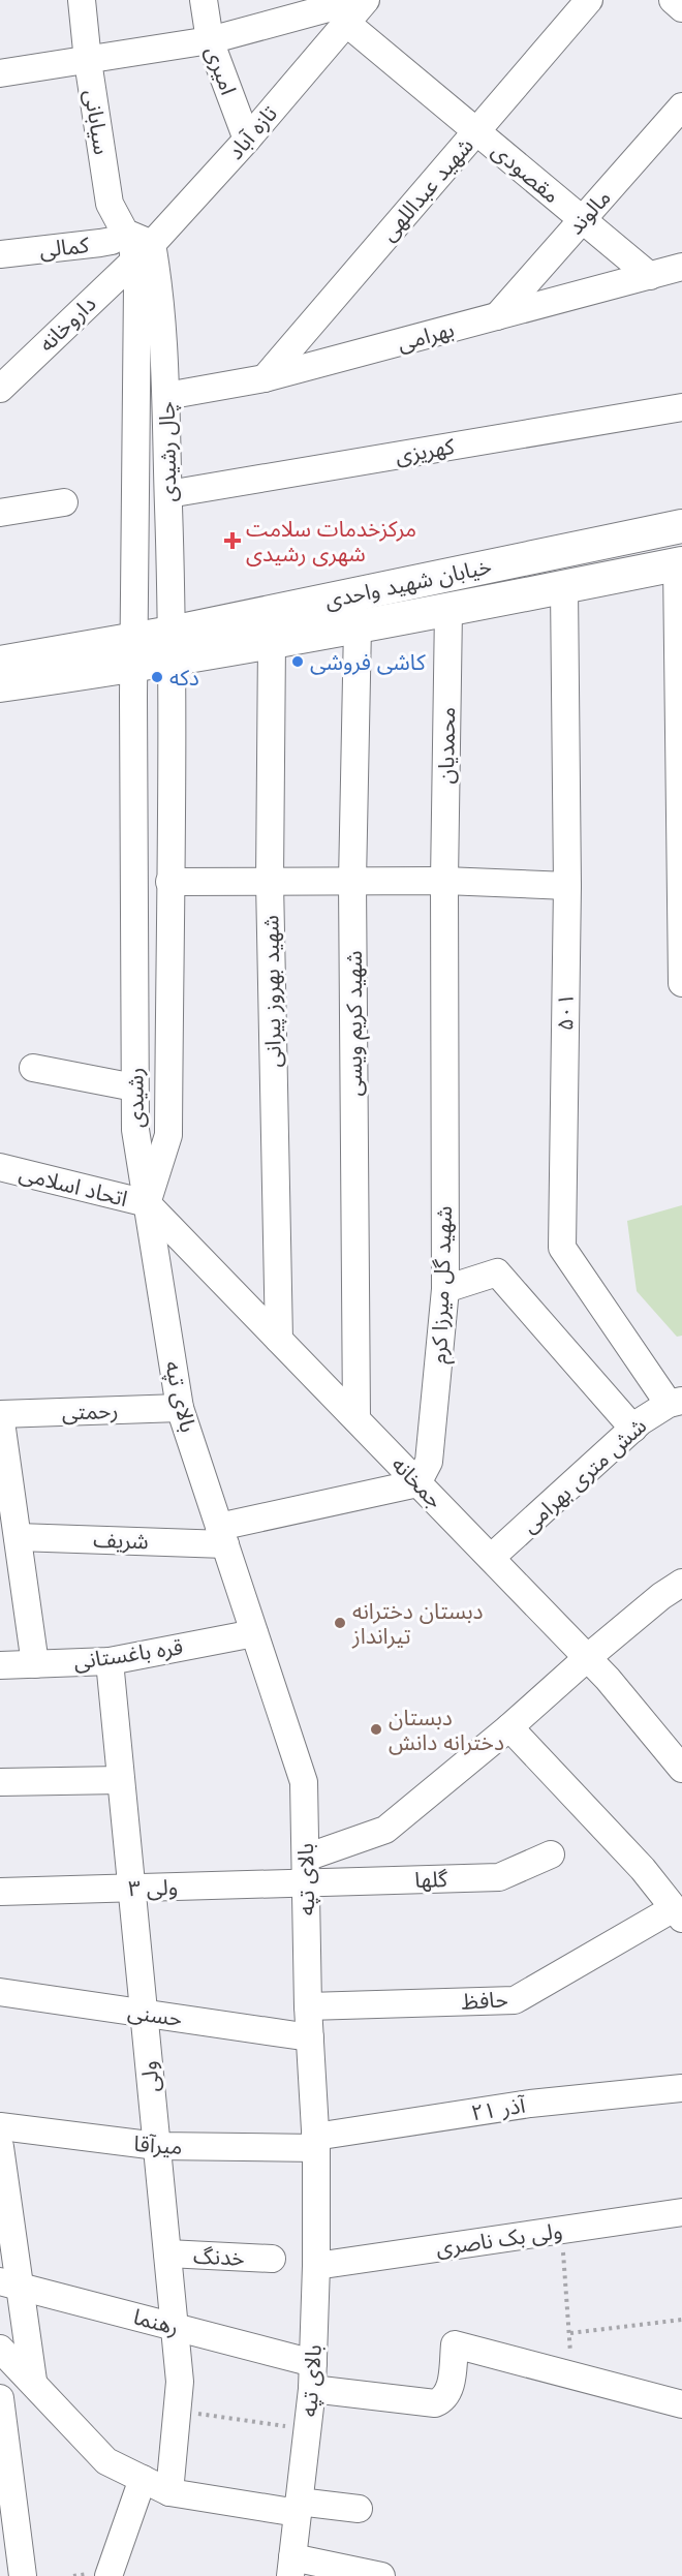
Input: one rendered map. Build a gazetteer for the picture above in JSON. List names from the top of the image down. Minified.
{"streets":{"main road":["خیابان شهید واحدی"],"street":["امیری","سیابانی","تازه آباد","مقصودی","شهید عبداللهی","مالوند","کمالی","داروخانه","بهرامی","کهریزی","چال رشیدی","محمدیان","شهید بهروز پیرانی","۵۰۱","شهید کریم ویسی","رشیدی","اتحاد اسلامی","شهید گل میرزا کرم","بالای تپه","رحمتی","شش متری بهرامی","جمخانه","شریف","قره باغستانی","گلها","ولی ۳","حافظ","حسنی","ولی","۲۱ آذر","میرآقا","ولی بک ناصری","خدنگ","رهنما"]},"crossings":[["امیری","تازه آباد"],["سیابانی","تازه آباد"],["سیابانی","کمالی"],["سیابانی","داروخانه"],["سیابانی","چال رشیدی"],["تازه آباد","مقصودی"],["تازه آباد","کمالی"],["تازه آباد","داروخانه"],["تازه آباد","چال رشیدی"],["مقصودی","شهید عبداللهی"],["مقصودی","مالوند"],["مقصودی","بهرامی"],["شهید عبداللهی","بهرامی"],["مالوند","بهرامی"],["کمالی","داروخانه"],["کمالی","چال رشیدی"],["داروخانه","چال رشیدی"],["بهرامی","چال رشیدی"],["کهریزی","چال رشیدی"],["چال رشیدی","خیابان شهید واحدی"],["چال رشیدی","رشیدی"],["خیابان شهید واحدی","محمدیان"],["خیابان شهید واحدی","شهید بهروز پیرانی"],["خیابان شهید واحدی","۵۰۱"],["خیابان شهید واحدی","شهید کریم ویسی"],["خیابان شهید واحدی","رشیدی"],["محمدیان","شهید گل میرزا کرم"],["شهید بهروز پیرانی","جمخانه"],["۵۰۱","شش متری بهرامی"],["شهید کریم ویسی","جمخانه"],["رشیدی","اتحاد اسلامی"],["رشیدی","بالای تپه"],["رشیدی","جمخانه"],["اتحاد اسلامی","بالای تپه"],["اتحاد اسلامی","جمخانه"],["شهید گل میرزا کرم","جمخانه"],["بالای تپه","رحمتی"],["بالای تپه","جمخانه"],["بالای تپه","شریف"],["بالای تپه","قره باغستانی"],["بالای تپه","گلها"],["بالای تپه","ولی ۳"],["بالای تپه","حافظ"],["بالای تپه","حسنی"],["بالای تپه","۲۱ آذر"],["بالای تپه","میرآقا"],["بالای تپه","ولی بک ناصری"],["بالای تپه","رهنما"],["شش متری بهرامی","جمخانه"],["قره باغستانی","ولی"],["گلها","ولی ۳"],["ولی ۳","ولی"],["حسنی","ولی"],["ولی","میرآقا"],["ولی","خدنگ"],["ولی","رهنما"],["۲۱ آذر","میرآقا"]],"places":{"health":["مرکزخدمات سلامت شهری رشیدی"],"other":["کاشی فروشی","دکه","دبستان دخترانه تیرانداز","دبستان دخترانه دانش"]}}
